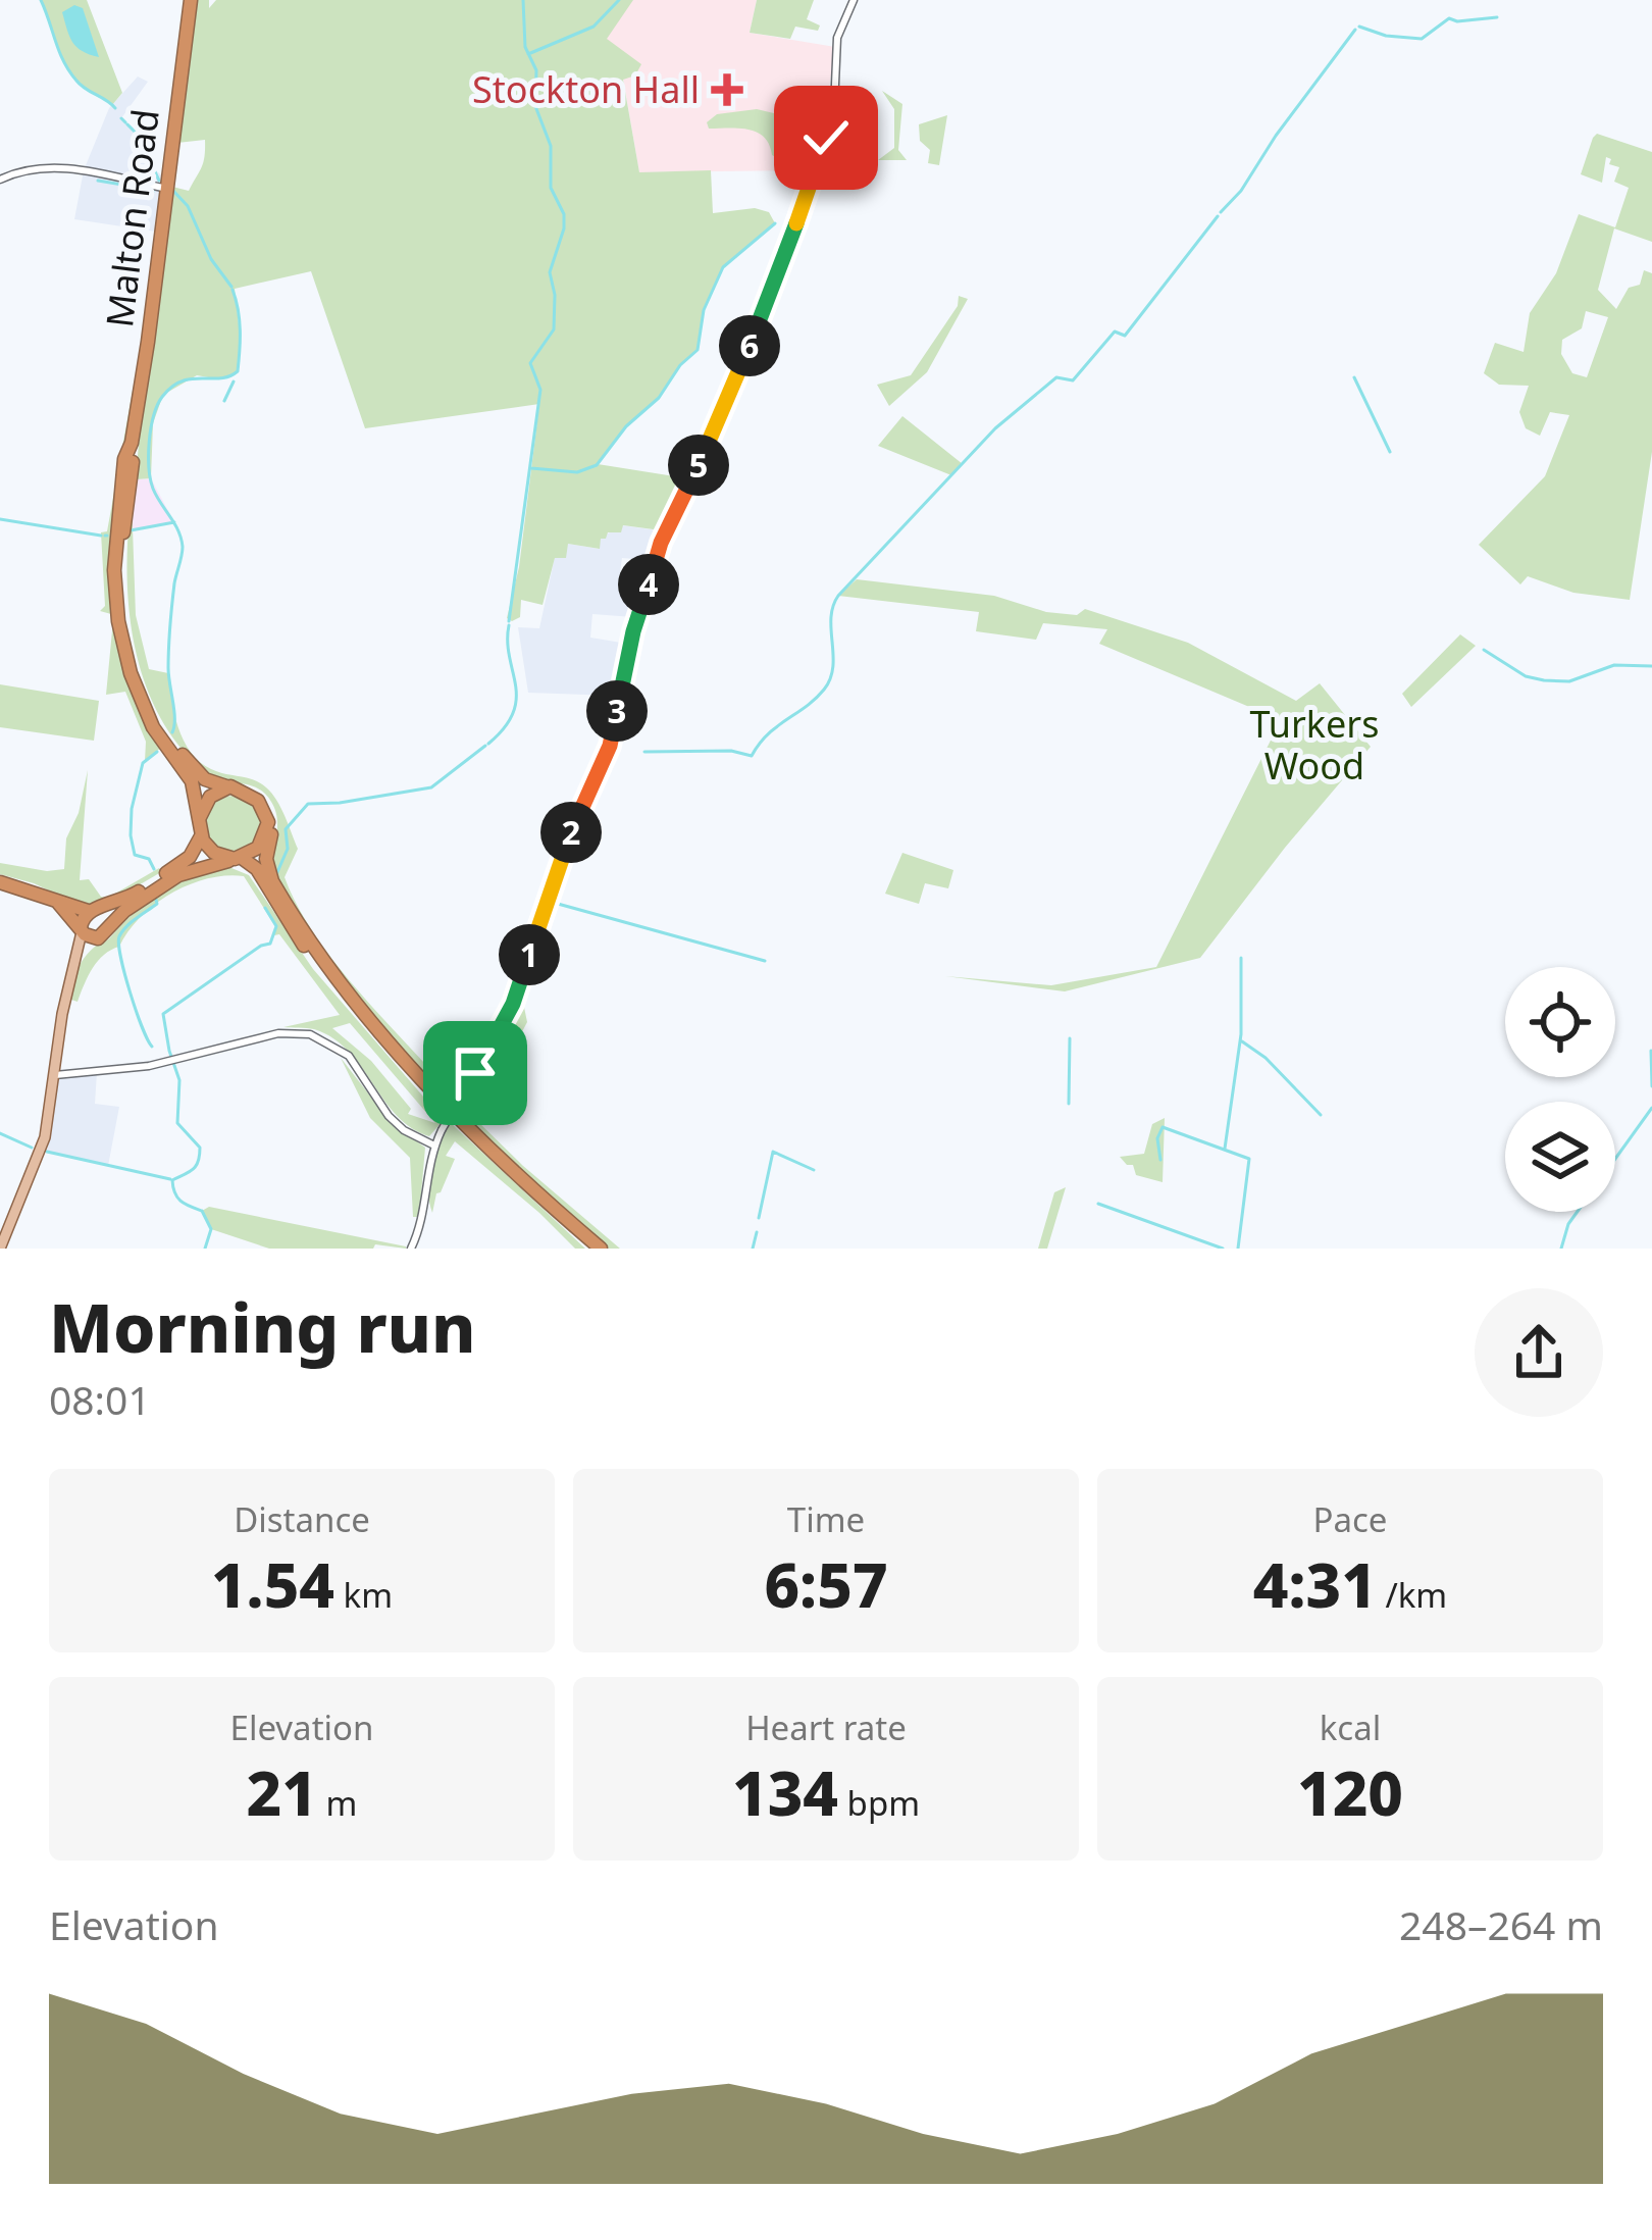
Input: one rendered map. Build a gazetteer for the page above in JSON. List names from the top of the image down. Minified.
{"streets":{"highway":["Malton Road"]},"parks":["Turkers Wood"],"places":{"health":["Stockton Hall"]},"page":{"pins":["6","5","4","3","2","1"],"heading":["Morning run","08:01"],"stats":[["Distance","1.54 km"],["Time","6:57"],["Pace","4:31 /km"],["Elevation","21 m"],["Heart rate","134 bpm"],["kcal","120"]],"chart":["Elevation","248–264 m"]}}
